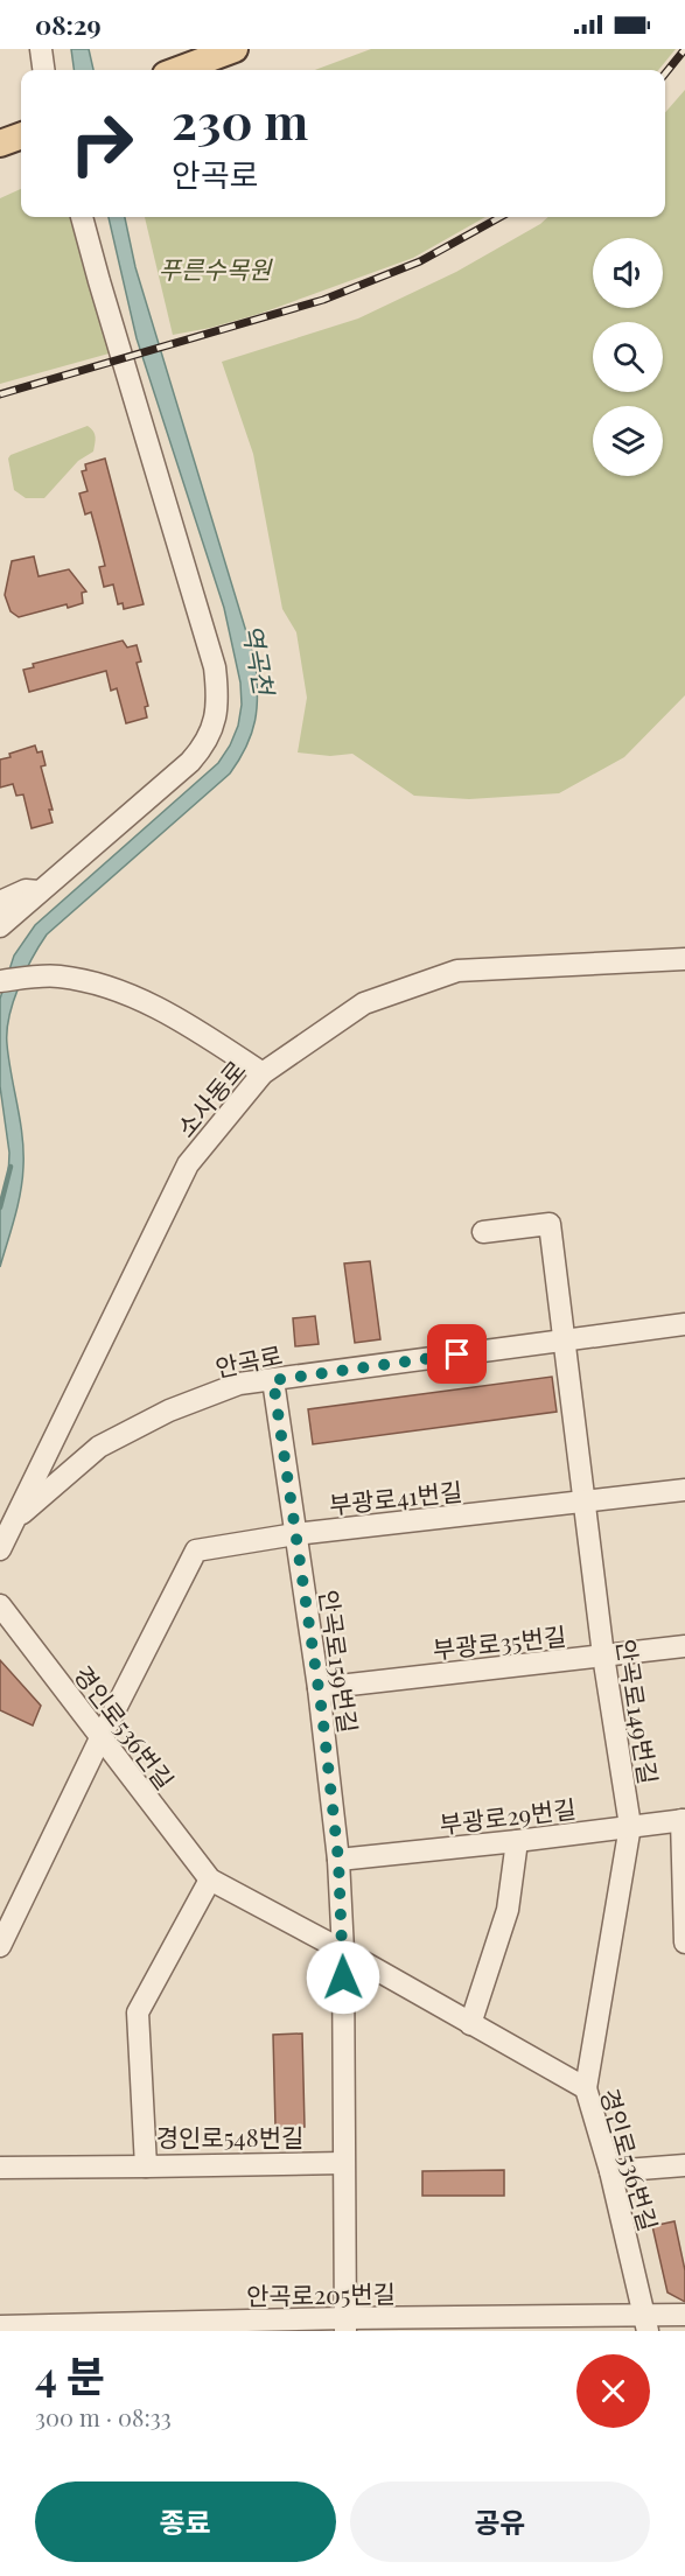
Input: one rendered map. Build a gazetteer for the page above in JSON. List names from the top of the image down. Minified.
{"streets":{"street":["소사동로","안곡로","부광로41번길","부광로35번길","안곡로159번길","안곡로149번길","경인로536번길","부광로29번길","경인로548번길","안곡로205번길"]},"crossings":[["소사동로","안곡로"],["안곡로","안곡로159번길"],["안곡로","안곡로149번길"],["부광로41번길","안곡로159번길"],["부광로41번길","안곡로149번길"],["부광로41번길","경인로536번길"],["부광로35번길","안곡로159번길"],["부광로35번길","안곡로149번길"],["안곡로159번길","경인로536번길"],["안곡로159번길","부광로29번길"],["안곡로149번길","경인로536번길"],["안곡로149번길","부광로29번길"],["경인로536번길","경인로548번길"],["경인로536번길","안곡로205번길"]],"water":["역곡천"],"parks":["푸른수목원"],"page":{"status":"08:29","turn":["230 m","안곡로"],"heading":["4 분","300 m · 08:33"],"buttons":["종료","공유"]}}
